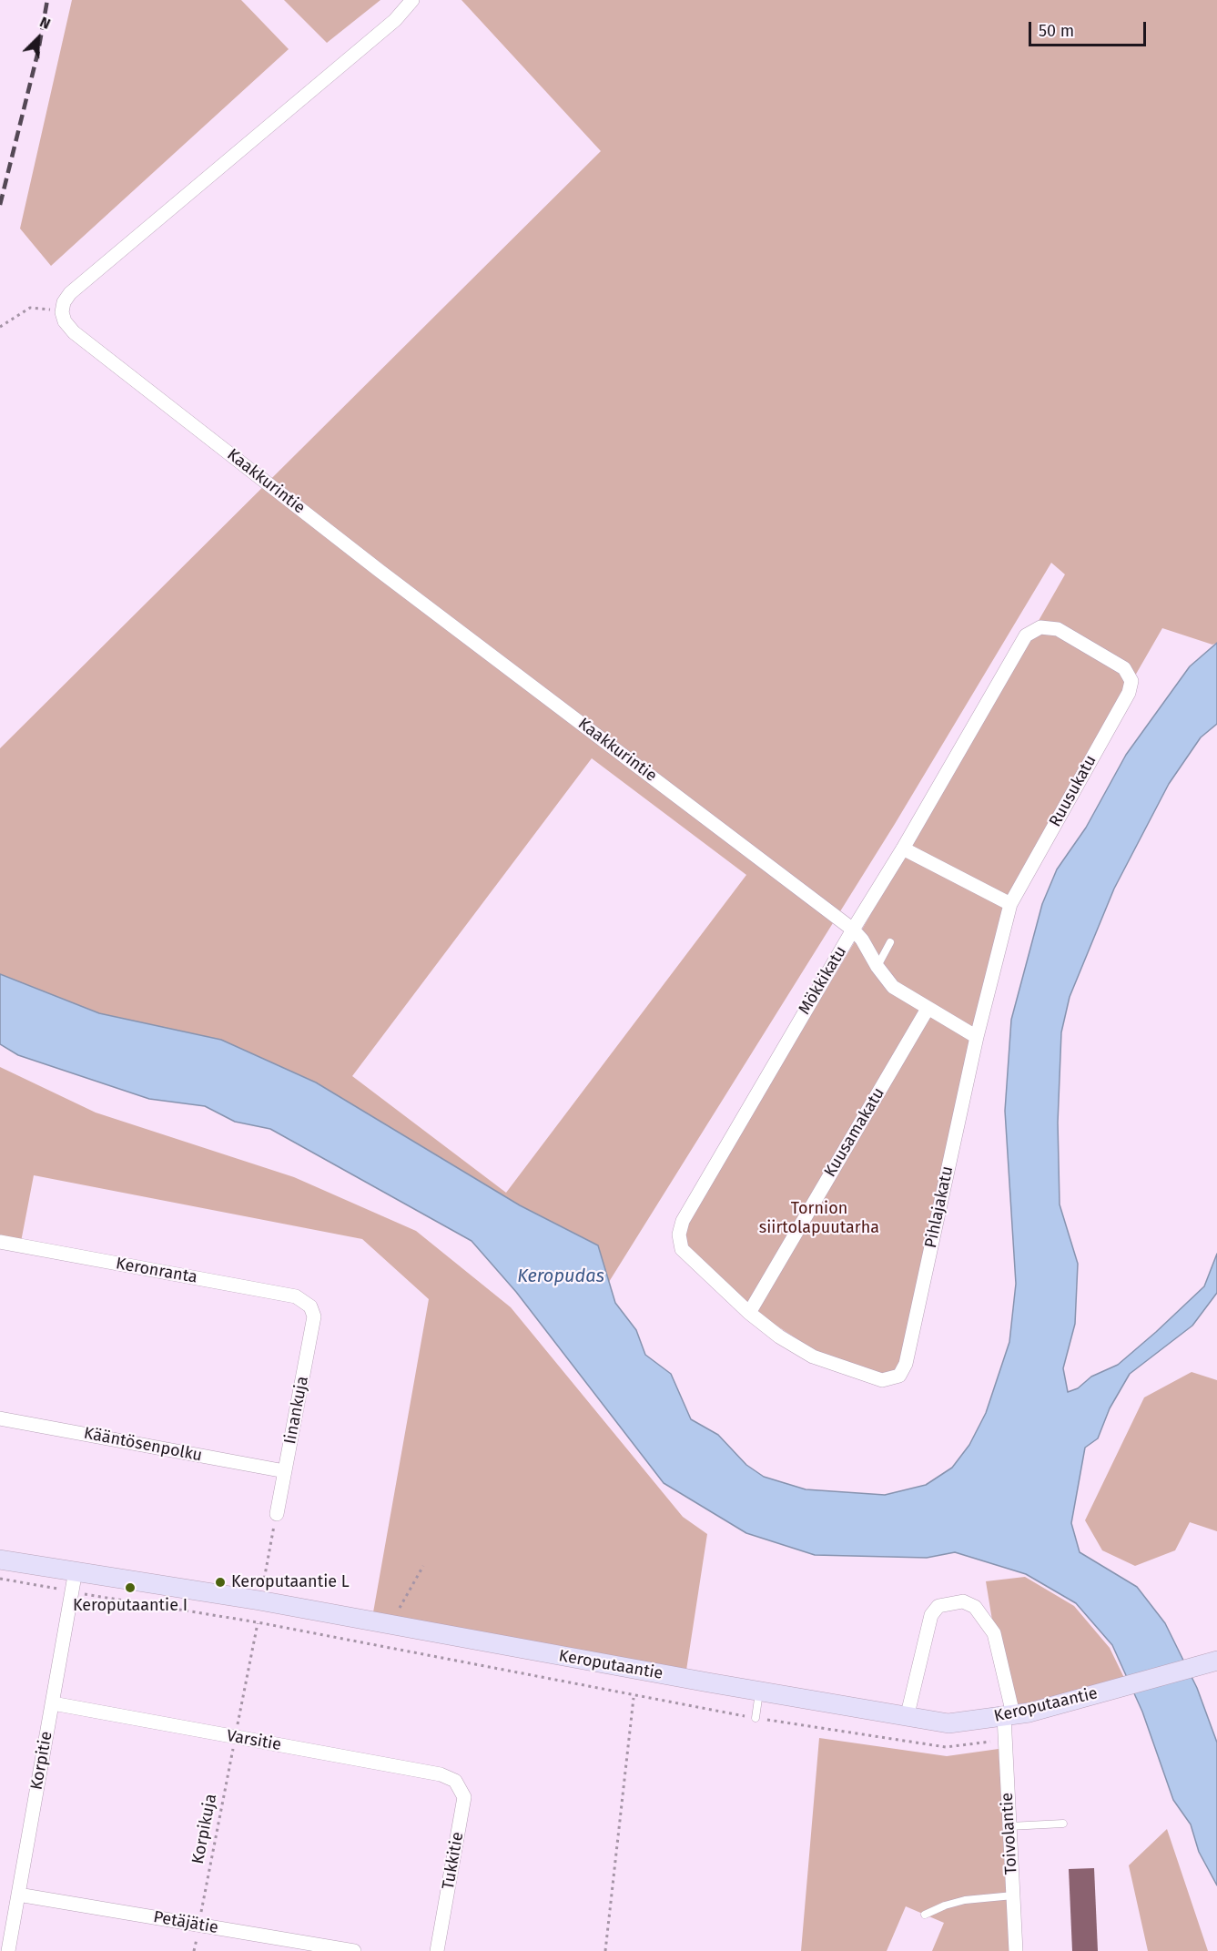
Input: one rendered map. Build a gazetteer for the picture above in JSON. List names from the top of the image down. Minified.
{"streets":{"street":["Kaakkurintie","Ruusukatu","Mökkikatu","Kuusamakatu","Pihlajakatu","Keronranta","Iinankuja","Kääntösenpolku","Keroputaantie","Varsitie","Korpitie","Toivolantie","Tukkitie","Petäjätie"],"path":["Korpikuja"]},"crossings":[["Kaakkurintie","Mökkikatu"],["Ruusukatu","Mökkikatu"],["Mökkikatu","Kuusamakatu"],["Mökkikatu","Pihlajakatu"],["Kuusamakatu","Pihlajakatu"],["Keronranta","Iinankuja"],["Iinankuja","Kääntösenpolku"],["Iinankuja","Korpikuja"],["Keroputaantie","Korpitie"],["Keroputaantie","Korpikuja"],["Keroputaantie","Toivolantie"],["Varsitie","Korpitie"],["Varsitie","Korpikuja"],["Varsitie","Tukkitie"],["Korpitie","Petäjätie"],["Korpikuja","Petäjätie"]],"water":["Keropudas"],"parks":["Tornion siirtolapuutarha"],"places":["Keroputaantie L","Keroputaantie I"],"scale_bar":"50 m","north":"top right"}
